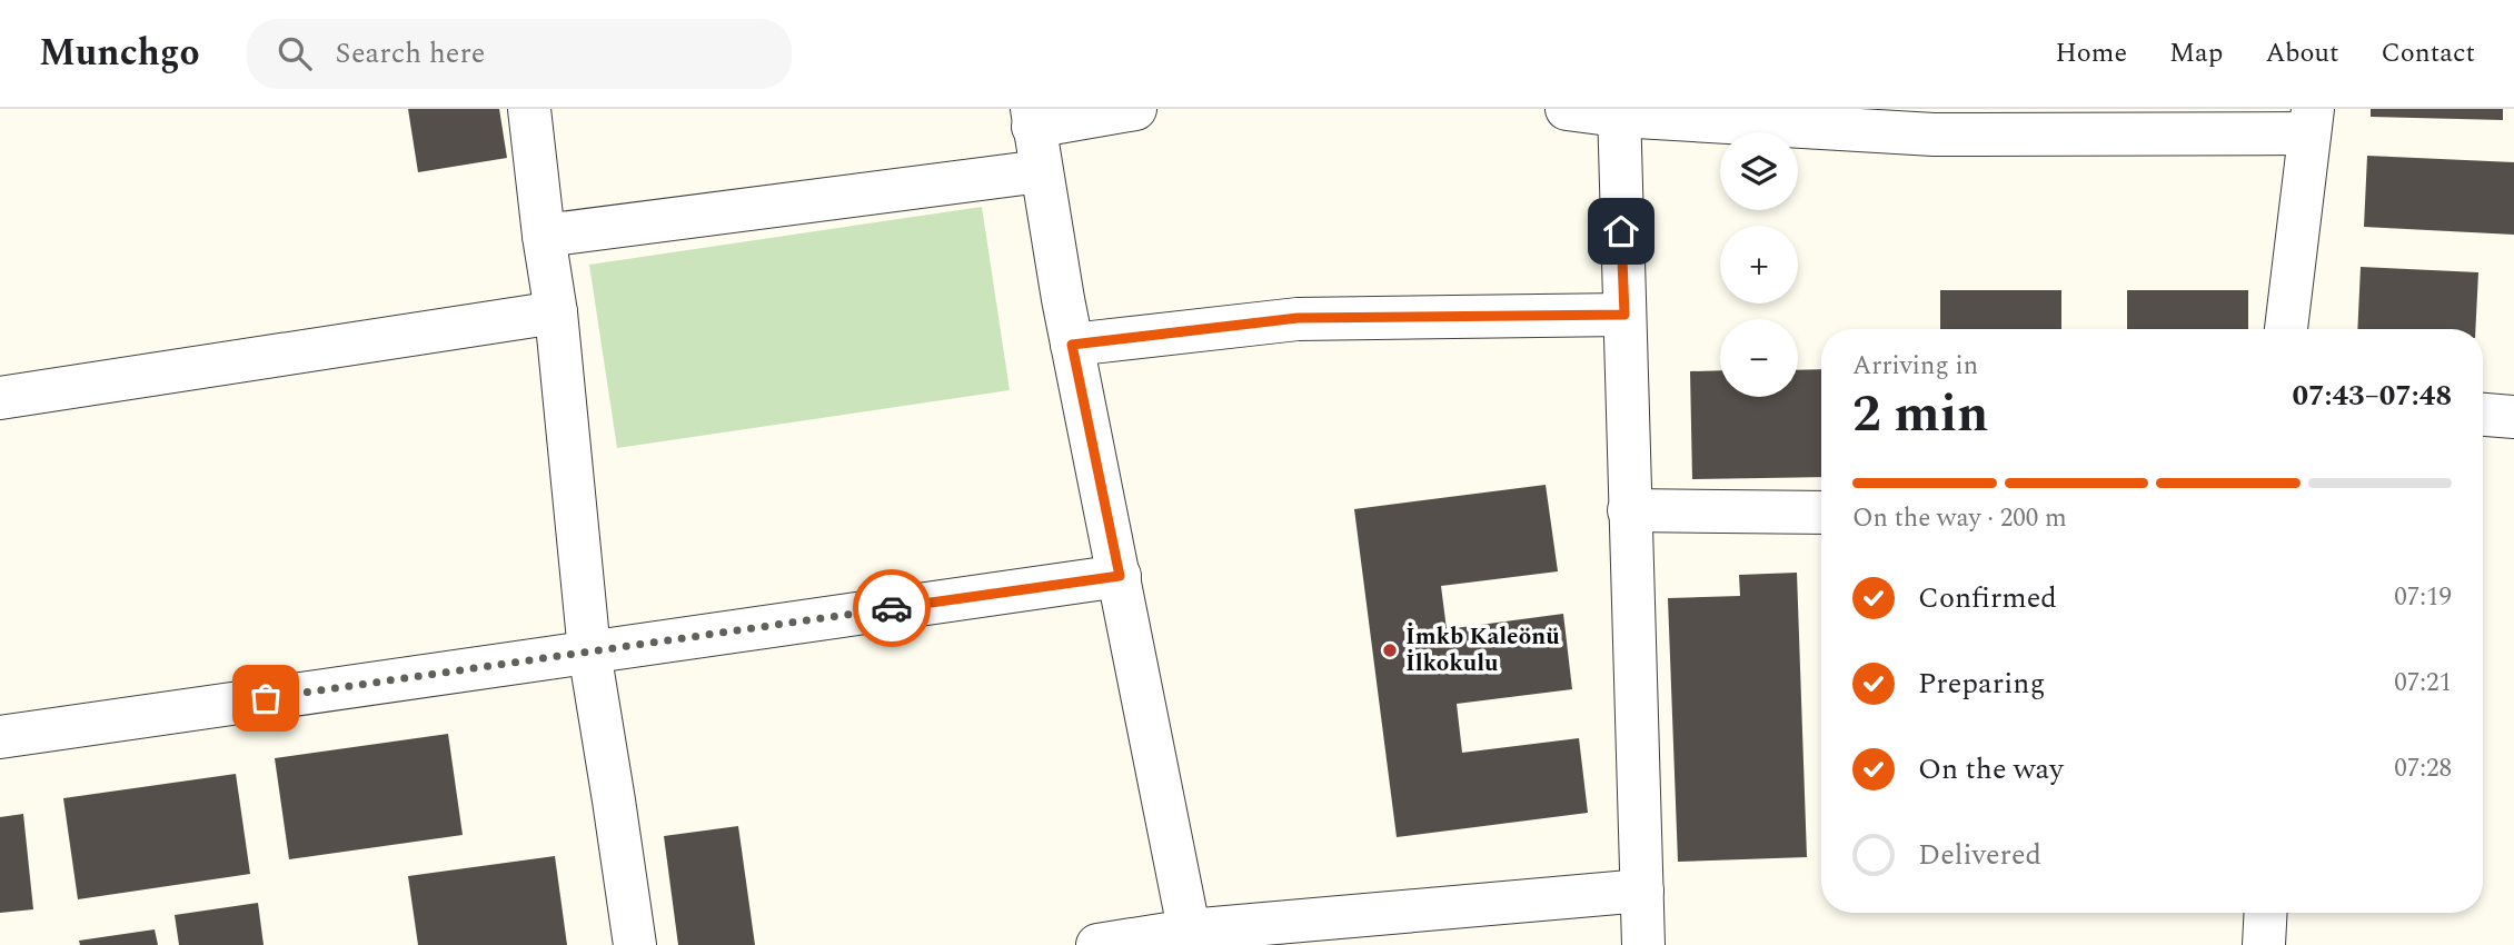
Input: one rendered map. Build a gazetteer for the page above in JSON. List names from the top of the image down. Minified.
{"places":["İmkb Kaleönü İlkokulu"],"page":{"header":"Munchgo","search":"Search here","nav":["Home","Map","About","Contact"],"map_buttons":["+","−"],"heading":["2 min","Arriving in","07:43–07:48"],"bar":"On the way · 200 m","list":[["Confirmed","07:19"],["Preparing","07:21"],["On the way","07:28"],"Delivered"]}}
